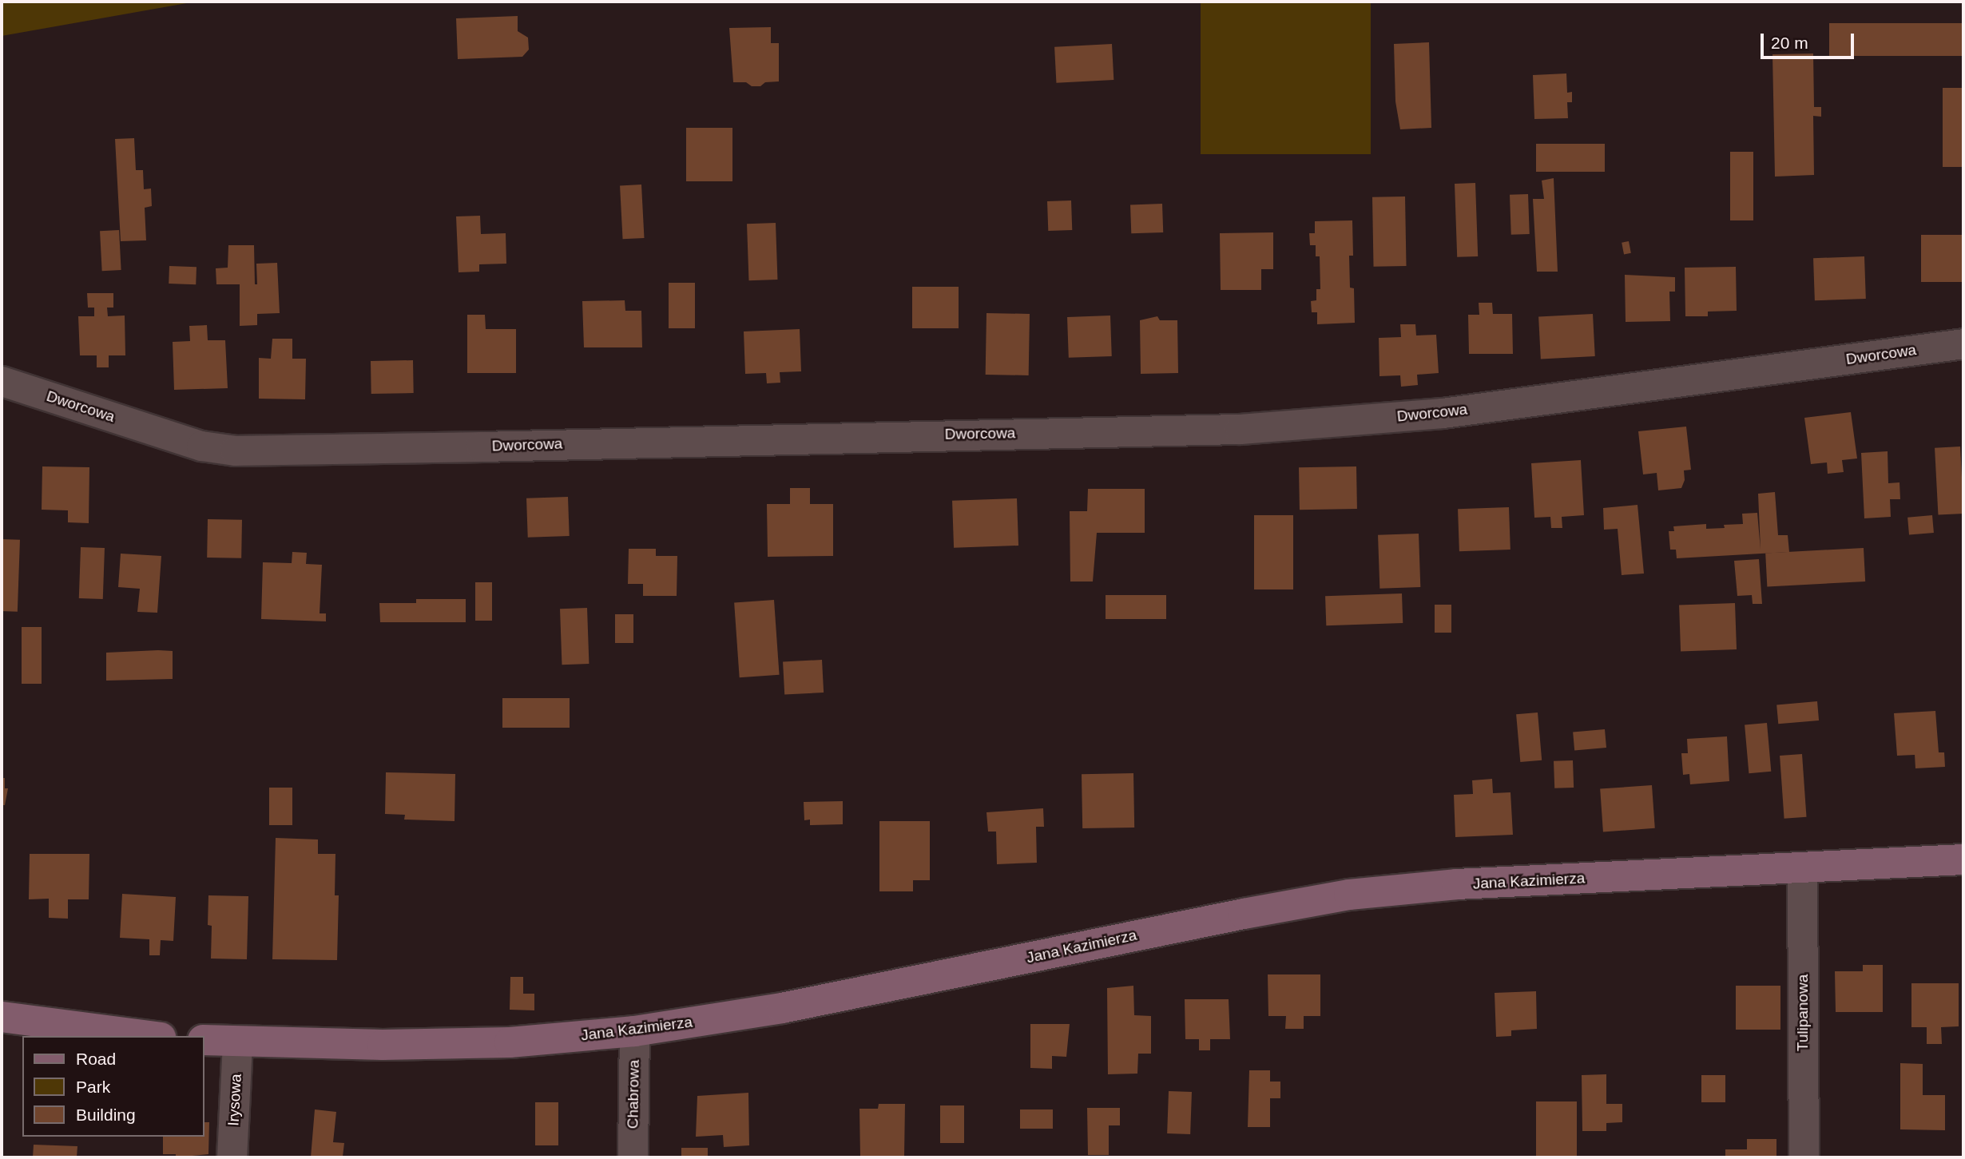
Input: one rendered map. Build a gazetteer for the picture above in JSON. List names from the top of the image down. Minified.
{"streets":{"main road":["Jana Kazimierza"],"street":["Dworcowa","Tulipanowa","Chabrowa","Irysowa"]},"crossings":[["Jana Kazimierza","Tulipanowa"],["Jana Kazimierza","Chabrowa"],["Jana Kazimierza","Irysowa"]],"legend":["Road","Park","Building"],"scale_bar":"20 m"}
